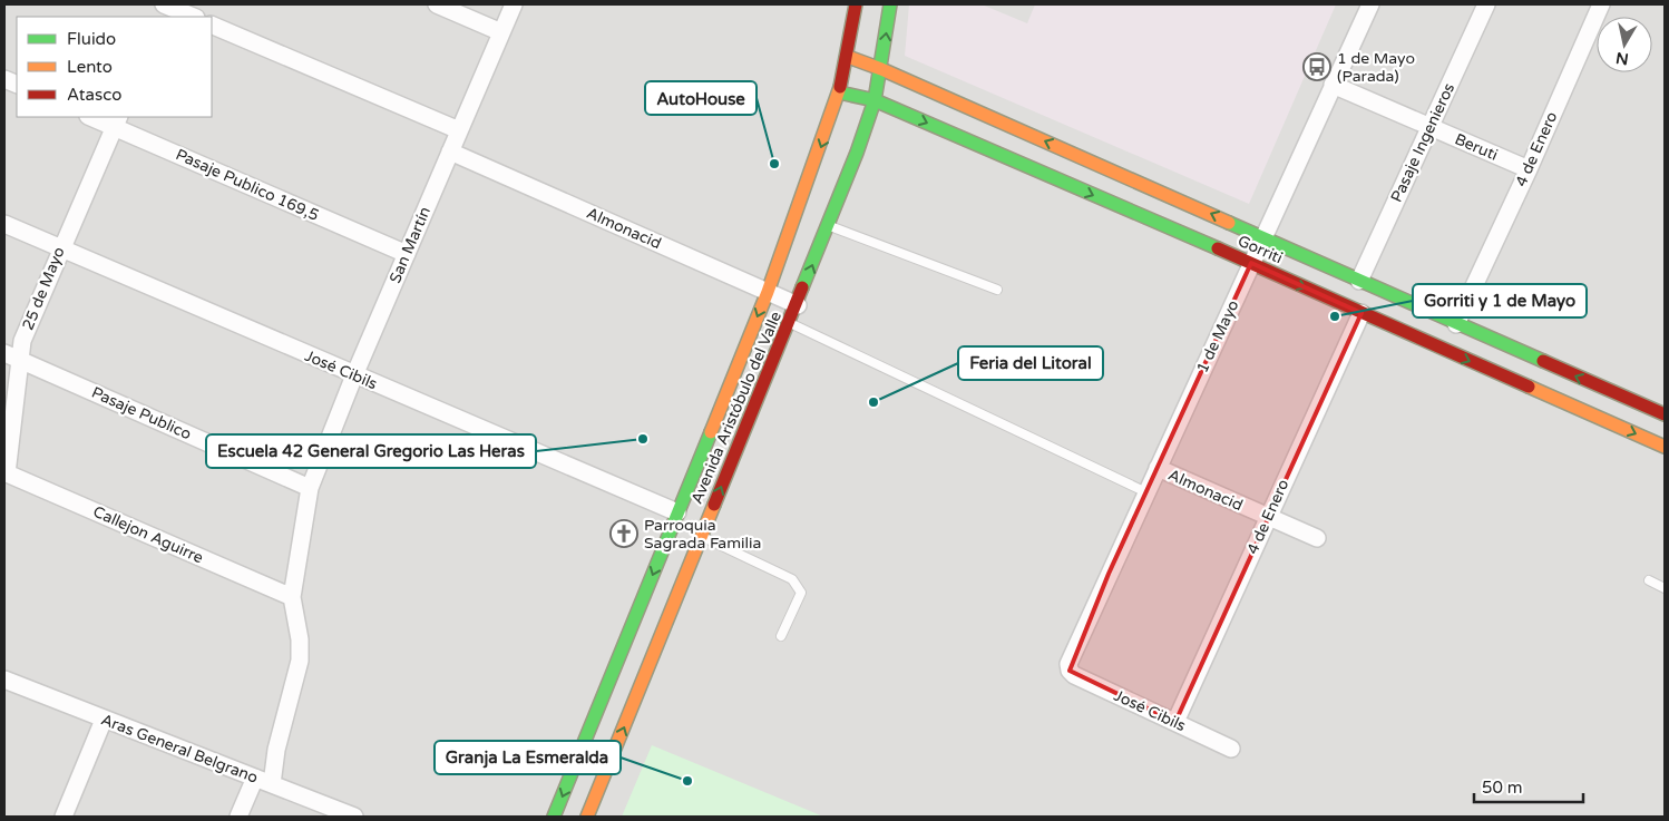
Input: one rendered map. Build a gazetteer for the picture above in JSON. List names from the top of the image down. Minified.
{"streets":{"main road":["Gorriti","Avenida Aristóbulo del Valle"],"street":["Pasaje Ingenieros","Beruti","4 de Enero","Pasaje Publico 169,5","Almonacid","San Martín","25 de Mayo","1 de Mayo","José Cibils","Pasaje Publico","Callejon Aguirre","Aras General Belgrano"]},"crossings":[["Pasaje Ingenieros","Beruti"],["Pasaje Ingenieros","Gorriti"],["Beruti","4 de Enero"],["Beruti","1 de Mayo"],["4 de Enero","Almonacid"],["4 de Enero","Gorriti"],["4 de Enero","José Cibils"],["Pasaje Publico 169,5","San Martín"],["Pasaje Publico 169,5","25 de Mayo"],["Almonacid","San Martín"],["Almonacid","1 de Mayo"],["Almonacid","Avenida Aristóbulo del Valle"],["San Martín","José Cibils"],["San Martín","Pasaje Publico"],["San Martín","Callejon Aguirre"],["San Martín","Aras General Belgrano"],["Gorriti","1 de Mayo"],["Gorriti","Avenida Aristóbulo del Valle"],["25 de Mayo","José Cibils"],["25 de Mayo","Pasaje Publico"],["25 de Mayo","Callejon Aguirre"],["1 de Mayo","José Cibils"],["José Cibils","Avenida Aristóbulo del Valle"]],"places":{"bus stop":["1 de Mayo (Parada)"],"other":["AutoHouse","Gorriti y 1 de Mayo","Feria del Litoral","Escuela 42 General Gregorio Las Heras","Granja La Esmeralda"],"church":["Parroquia Sagrada Familia"]},"legend":["Fluido","Lento","Atasco"],"scale_bar":"50 m","north":"bottom"}
